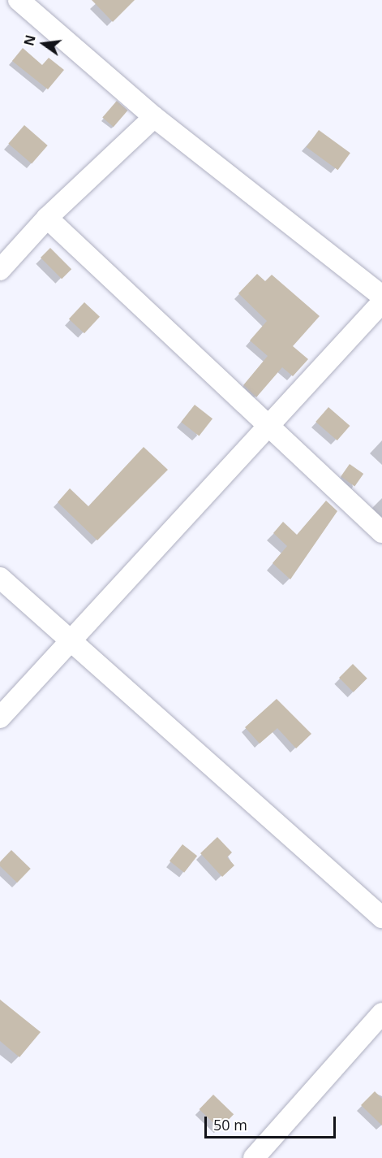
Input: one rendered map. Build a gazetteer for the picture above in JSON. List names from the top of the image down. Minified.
{"scale_bar":"50 m","north":"left"}
